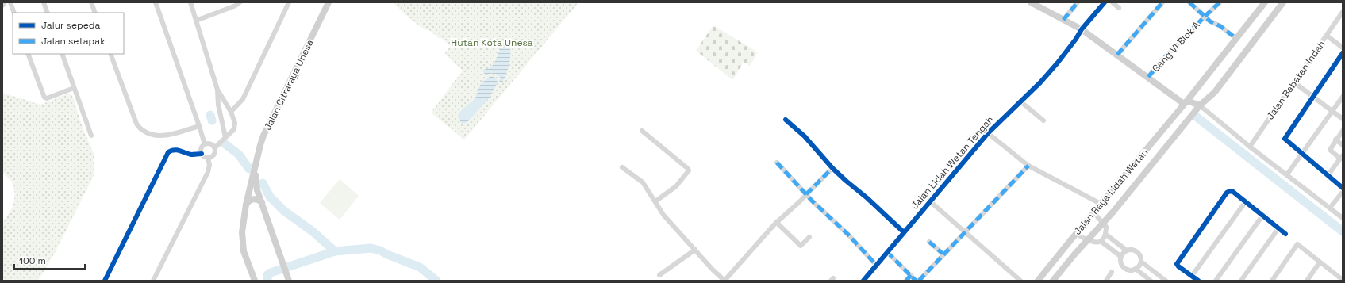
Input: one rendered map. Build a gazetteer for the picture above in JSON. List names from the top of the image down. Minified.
{"streets":{"main road":["Jalan Citraraya Unesa","Jalan Raya Lidah Wetan"],"street":["Gang VI Blok A","Jalan Babatan Indah","Jalan Lidah Wetan Tengah"]},"parks":["Hutan Kota Unesa"],"legend":["Jalur sepeda","Jalan setapak"],"scale_bar":"100 m"}
